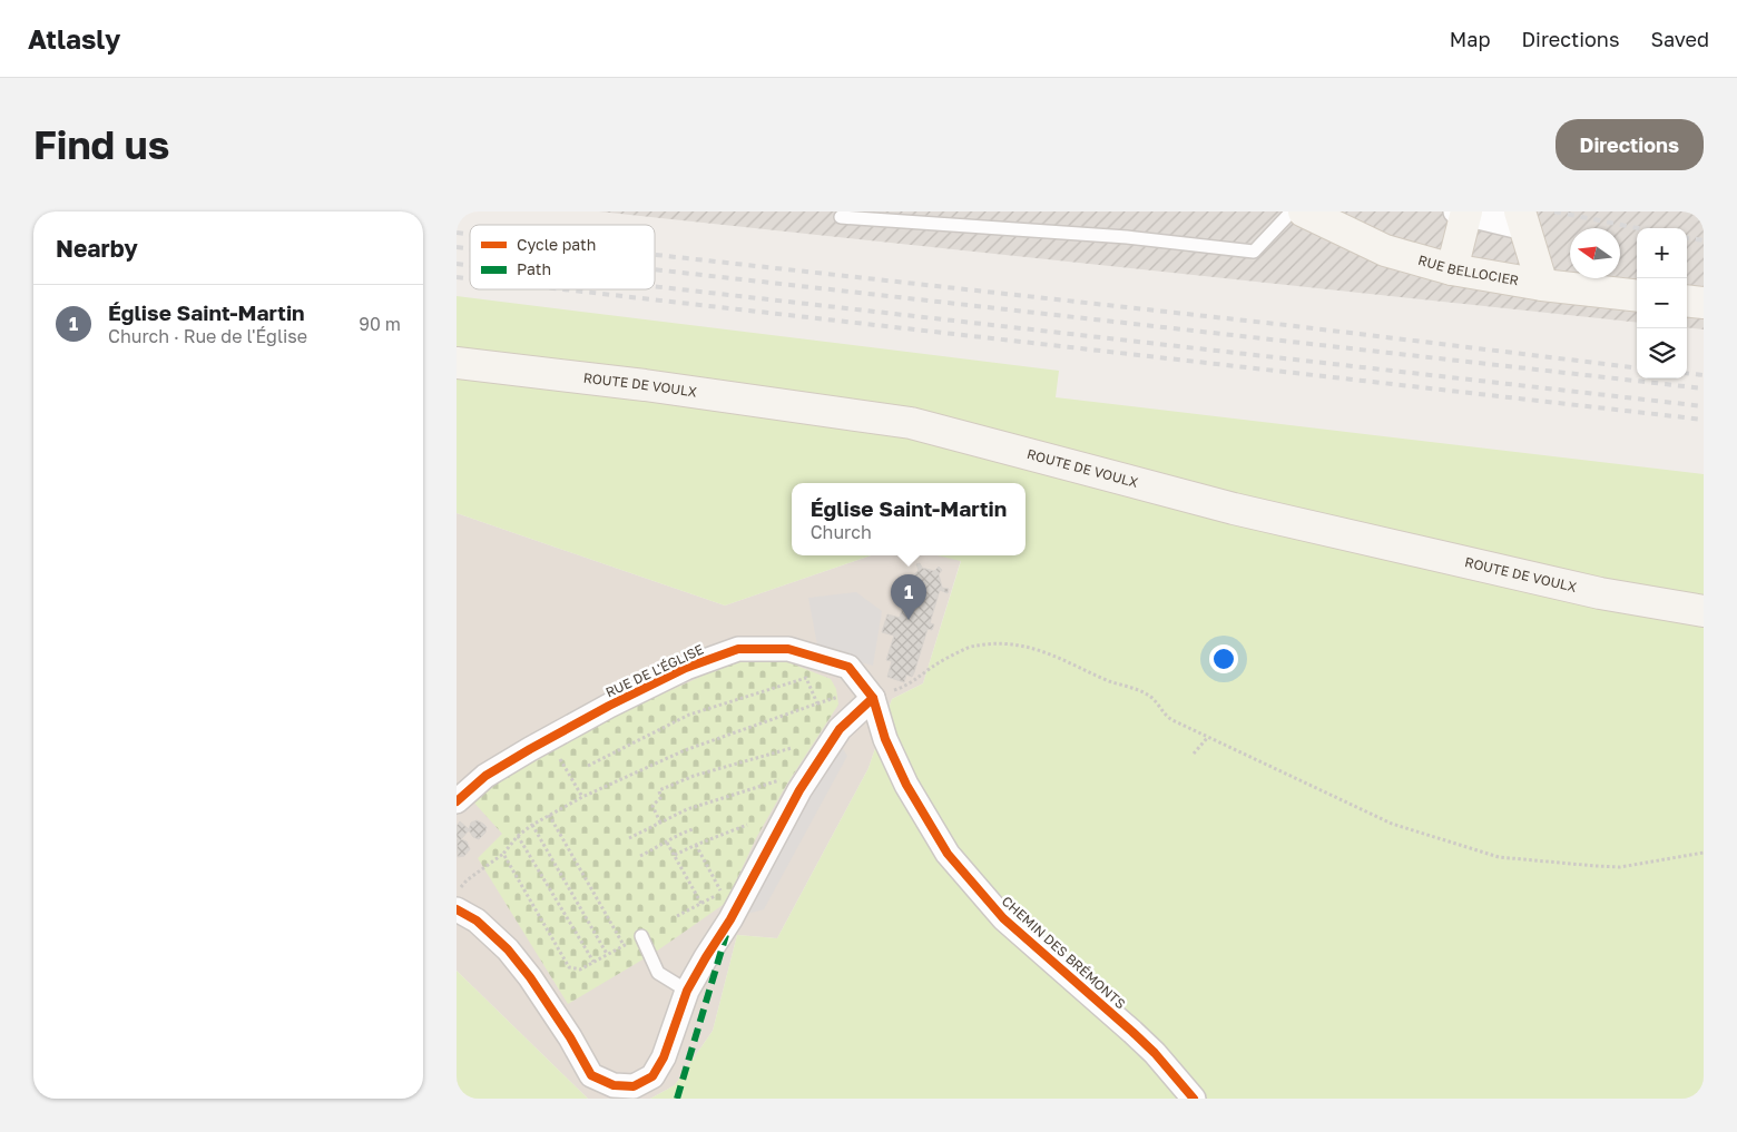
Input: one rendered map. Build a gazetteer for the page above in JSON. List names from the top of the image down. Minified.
{"streets":{"main road":["RUE BELLOCIER","ROUTE DE VOULX"],"street":["RUE DE L'ÉGLISE","CHEMIN DES BRÉMONTS"]},"crossings":[["RUE DE L'ÉGLISE","CHEMIN DES BRÉMONTS"]],"legend":["Cycle path","Path"],"north":"left","page":{"header":"Atlasly","nav":["Map","Directions","Saved"],"buttons":"Directions","title":"Find us","heading":"Nearby","map_buttons":["+","−"],"list":[{"mark":"1","name":"Église Saint-Martin","note":"Church · Rue de l'Église","value":"90 m"}],"popup":["Église Saint-Martin","Church"],"pins":"1"}}
